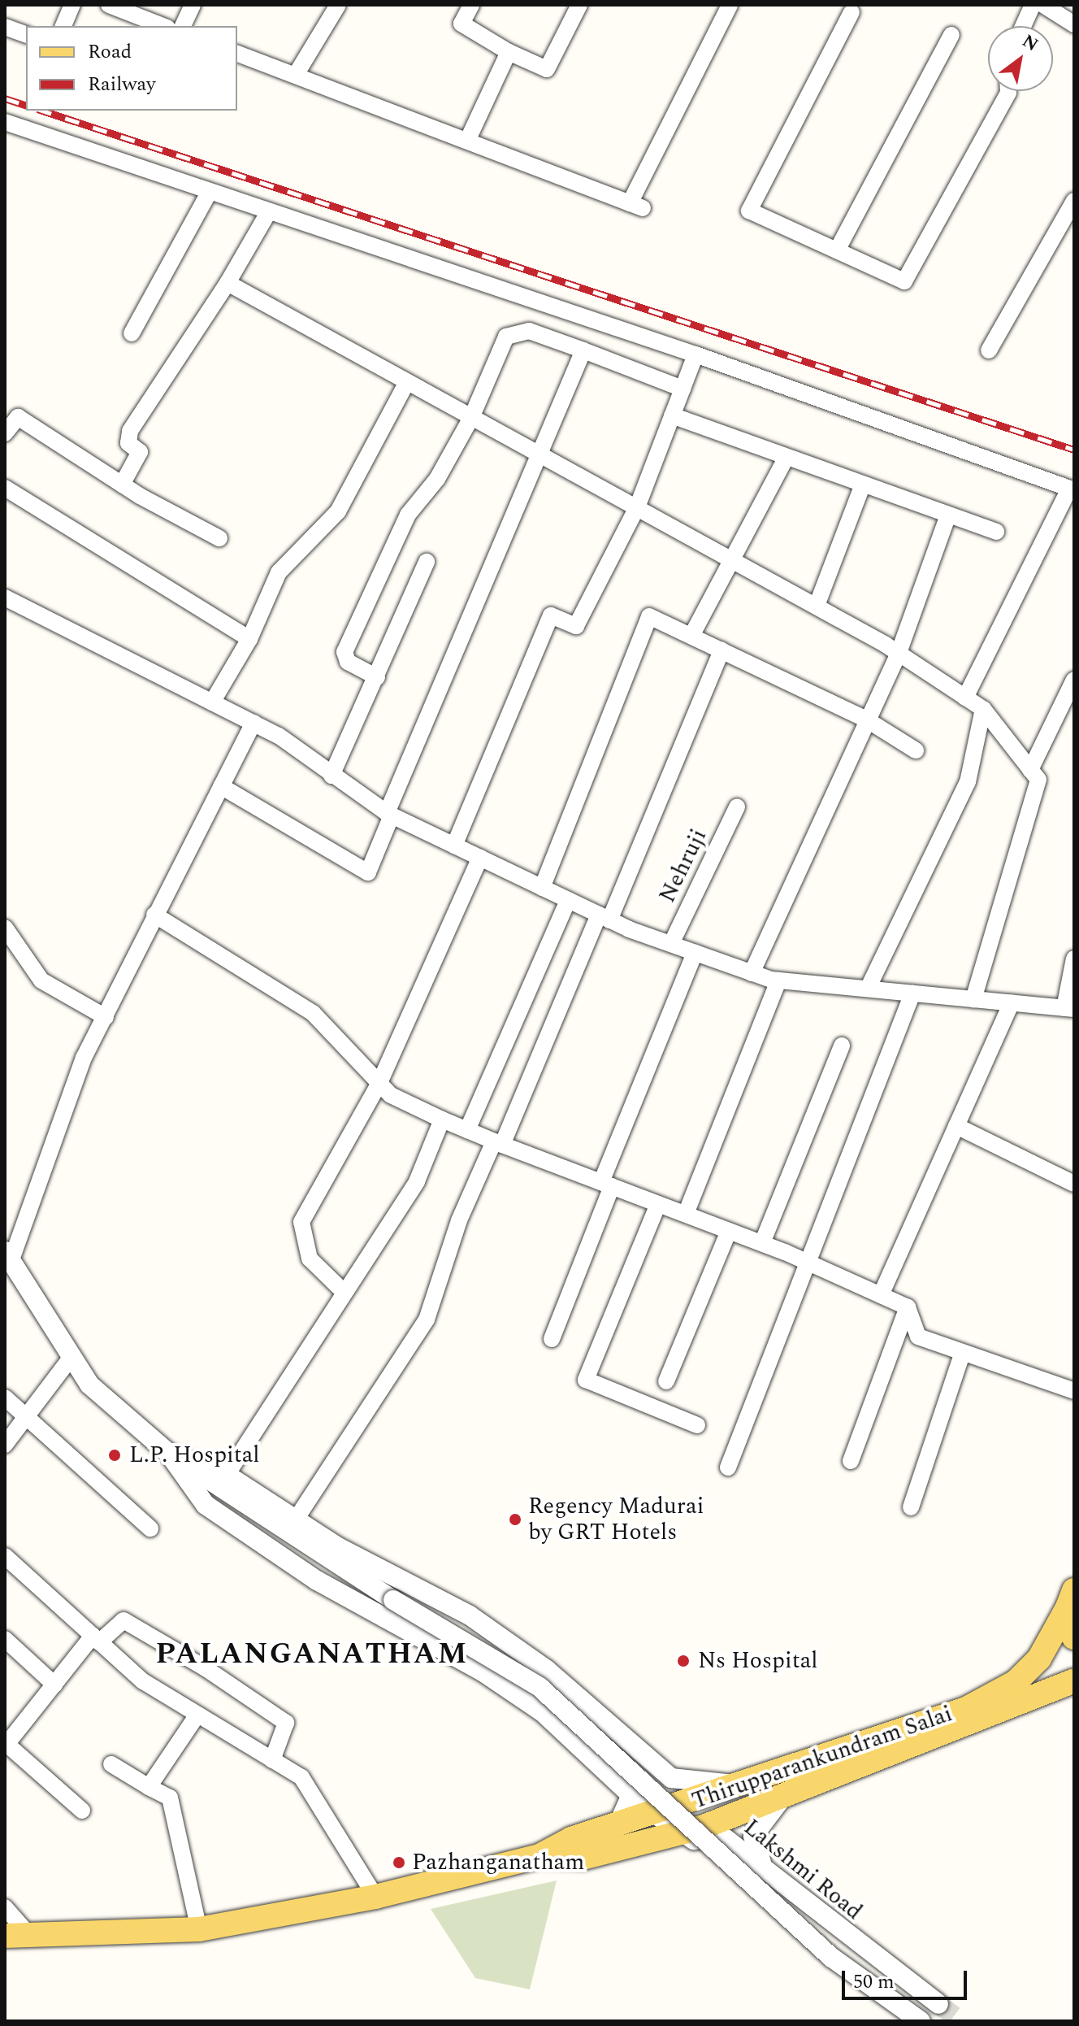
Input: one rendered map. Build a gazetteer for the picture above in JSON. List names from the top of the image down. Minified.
{"streets":{"main road":["Thirupparankundram Salai"],"street":["Nehruji","Lakshmi Road"]},"crossings":[["Thirupparankundram Salai","Lakshmi Road"]],"districts":["PALANGANATHAM"],"places":["L.P. Hospital","Regency Madurai by GRT Hotels","Ns Hospital","Pazhanganatham"],"legend":["Road","Railway"],"scale_bar":"50 m","north":"top right"}
